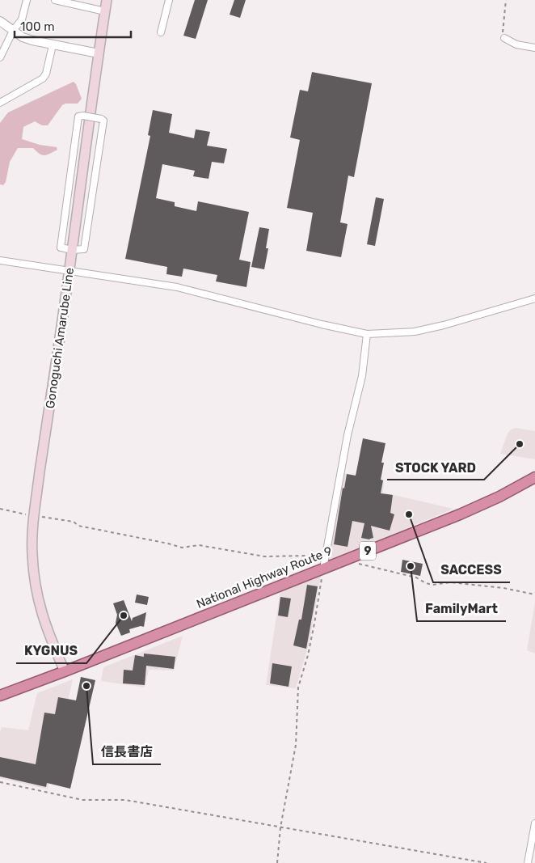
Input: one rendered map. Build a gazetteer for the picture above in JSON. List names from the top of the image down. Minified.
{"streets":{"highway":["9","National Highway Route 9"],"main road":["Gonoguchi Amarube Line"]},"crossings":[["Gonoguchi Amarube Line","National Highway Route 9"]],"places":["STOCK YARD","SACCESS","FamilyMart","KYGNUS","信長書店"],"scale_bar":"100 m"}
